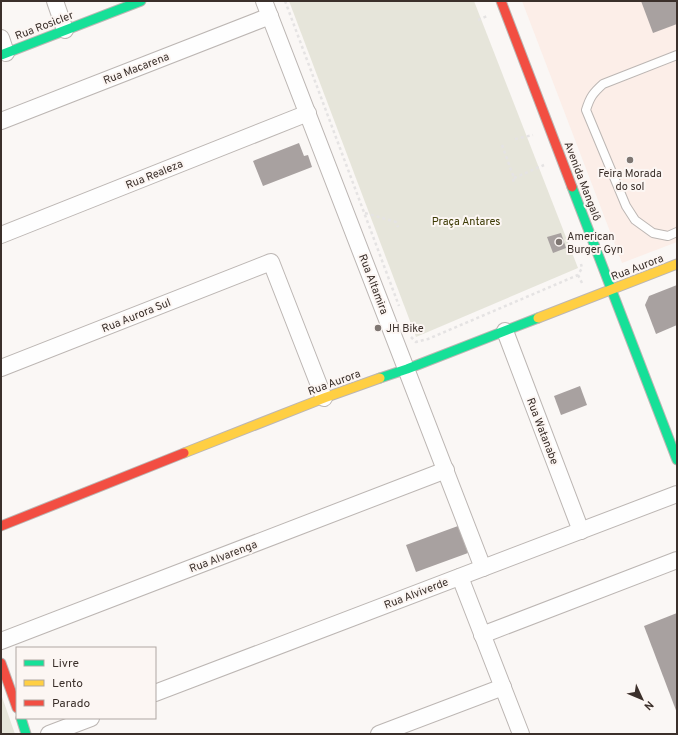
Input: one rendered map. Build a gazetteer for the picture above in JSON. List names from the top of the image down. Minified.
{"streets":{"street":["Rua Rosicler","Rua Macarena","Rua Realeza","Avenida Mangalô","Rua Aurora","Rua Altamira","Rua Aurora Sul","Rua Watanabe","Rua Alvarenga","Rua Alviverde"]},"crossings":[["Rua Macarena","Rua Altamira"],["Rua Realeza","Rua Altamira"],["Avenida Mangalô","Rua Aurora"],["Rua Aurora","Rua Altamira"],["Rua Aurora","Rua Aurora Sul"],["Rua Aurora","Rua Watanabe"],["Rua Altamira","Rua Alvarenga"],["Rua Altamira","Rua Alviverde"],["Rua Watanabe","Rua Alviverde"]],"parks":["Praça Antares"],"places":["Feira Morada do sol","American Burger Gyn","JH Bike"],"legend":["Livre","Lento","Parado"],"north":"bottom right"}
